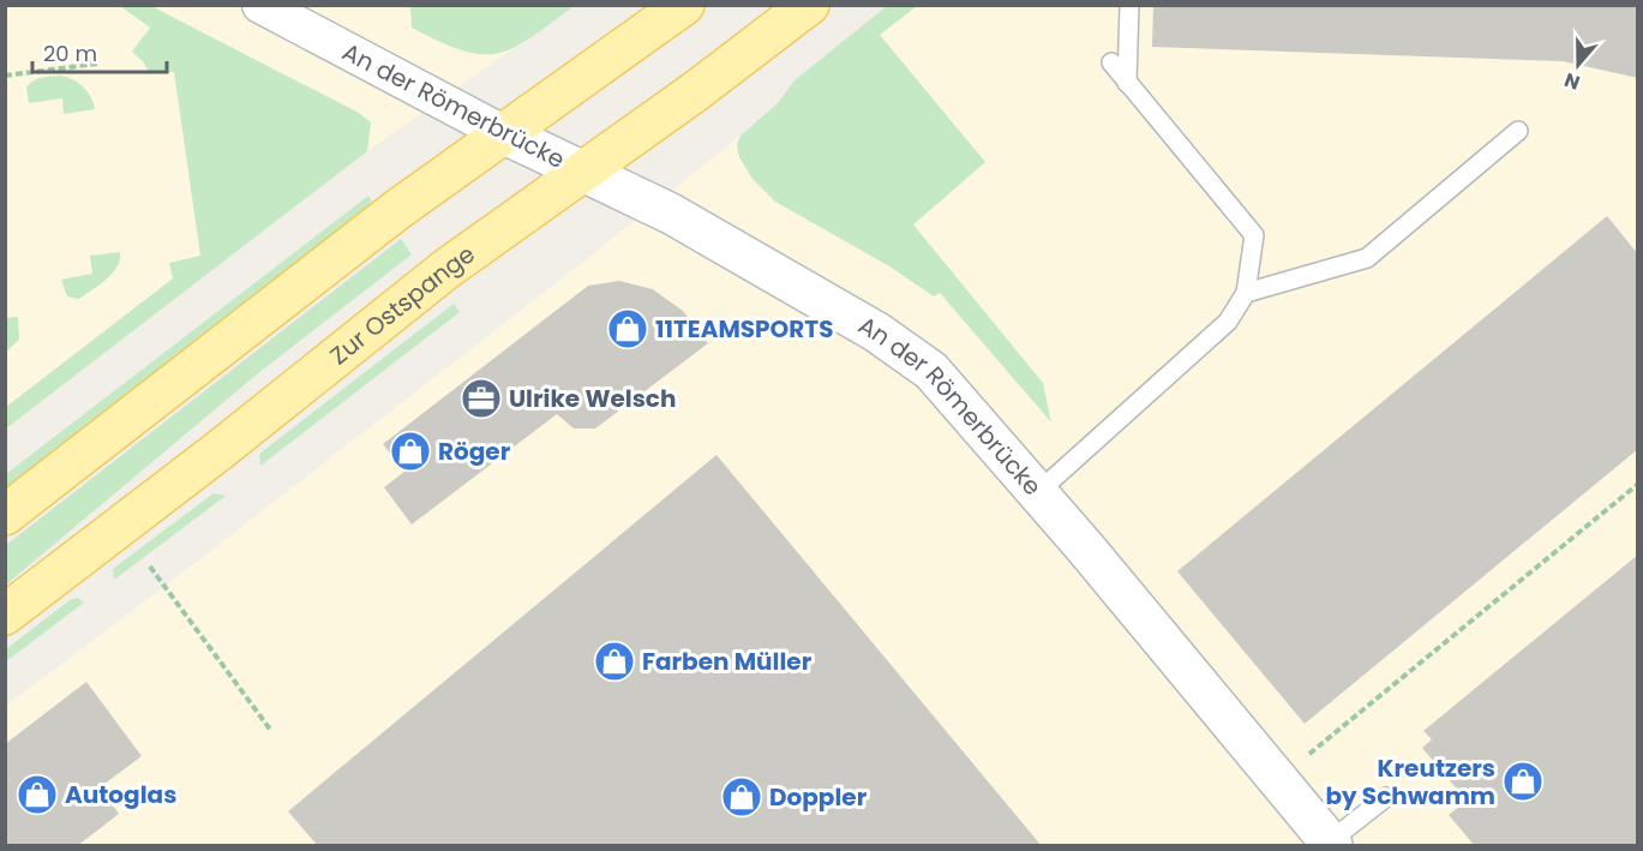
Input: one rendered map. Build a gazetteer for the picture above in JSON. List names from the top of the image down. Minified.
{"streets":{"main road":["Zur Ostspange"],"street":["An der Römerbrücke"]},"crossings":[["An der Römerbrücke","Zur Ostspange"]],"places":{"shop":["11TEAMSPORTS","Röger","Farben Müller","Kreutzers by Schwamm","Autoglas","Doppler"],"office":["Ulrike Welsch"]},"scale_bar":"20 m","north":"bottom"}
